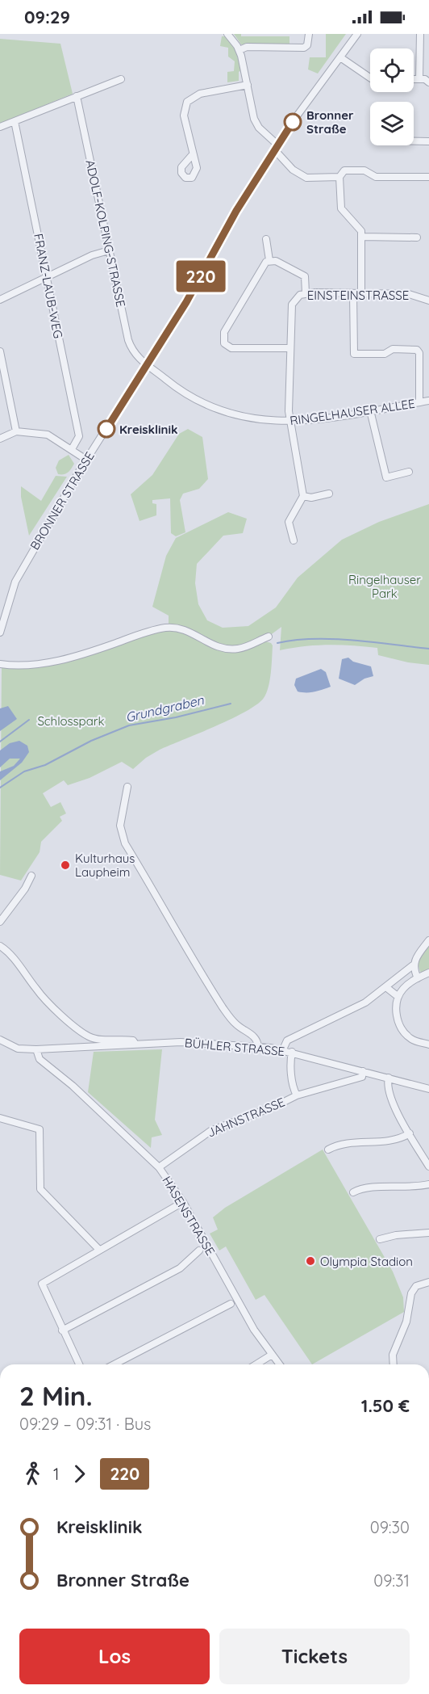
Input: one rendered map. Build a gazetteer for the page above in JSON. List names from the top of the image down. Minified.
{"streets":{"street":["ADOLF-KOLPING-STRASSE","FRANZ-LAUB-WEG","EINSTEINSTRASSE","RINGELHAUSER ALLEE","BRONNER STRASSE","BÜHLER STRASSE","JAHNSTRASSE","HASENSTRASSE"]},"crossings":[["ADOLF-KOLPING-STRASSE","RINGELHAUSER ALLEE"],["ADOLF-KOLPING-STRASSE","BRONNER STRASSE"],["EINSTEINSTRASSE","RINGELHAUSER ALLEE"],["RINGELHAUSER ALLEE","BRONNER STRASSE"],["BÜHLER STRASSE","JAHNSTRASSE"],["BÜHLER STRASSE","HASENSTRASSE"],["JAHNSTRASSE","HASENSTRASSE"]],"water":["Grundgraben"],"parks":["Ringelhauser Park","Schlosspark"],"places":["Bronner Straße","Kreisklinik","Kulturhaus Laupheim","Olympia Stadion"],"lines":["bus line 220"],"page":{"status":"09:29","on_map":"220","heading":["2 Min.","09:29 – 09:31 · Bus","1.50 €"],"legs":["1","220"],"list":[{"name":"Kreisklinik","value":"09:30"},{"name":"Bronner Straße","value":"09:31"}],"buttons":["Los","Tickets"]}}
